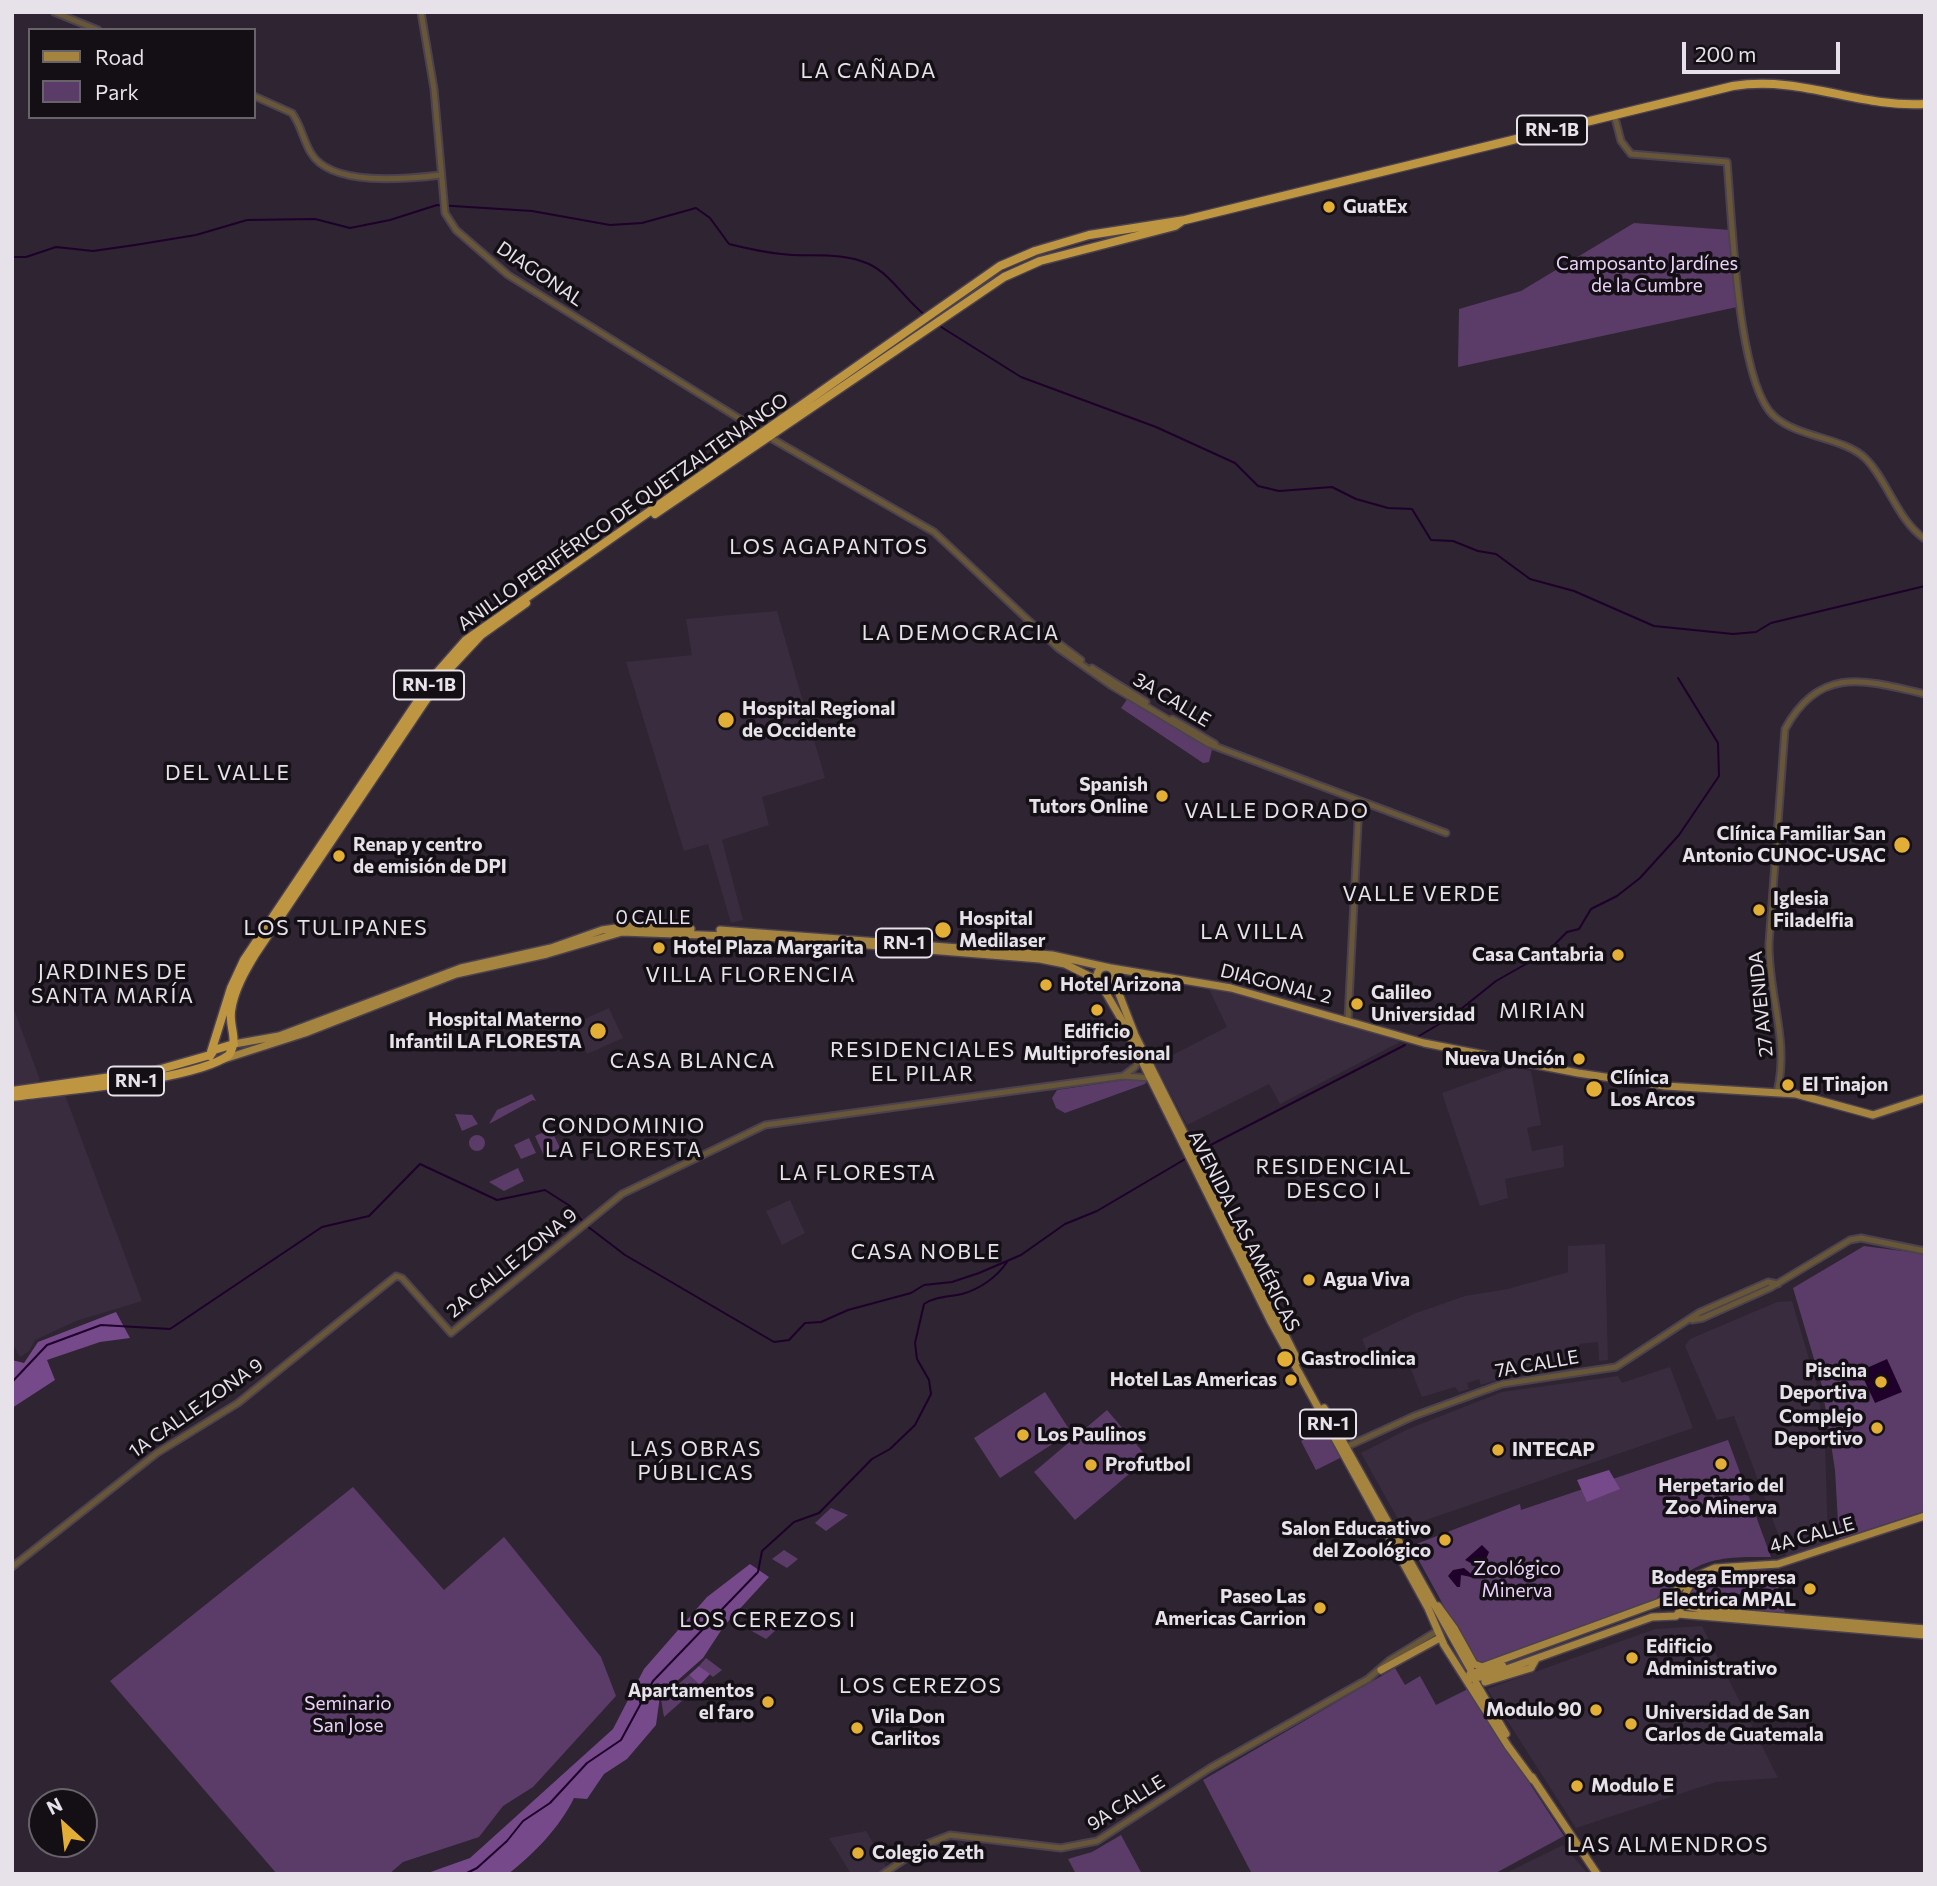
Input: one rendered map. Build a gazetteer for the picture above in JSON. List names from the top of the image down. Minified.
{"streets":{"highway":["RN-1B","ANILLO PERIFÉRICO DE QUETZALTENANGO","RN-1"],"main road":["0 CALLE","DIAGONAL 2","AVENIDA LAS AMÉRICAS","4A CALLE"],"street":["DIAGONAL","3A CALLE","27 AVENIDA","2A CALLE ZONA 9","7A CALLE","1A CALLE ZONA 9","9A CALLE"]},"crossings":[["DIAGONAL","ANILLO PERIFÉRICO DE QUETZALTENANGO"],["DIAGONAL","3A CALLE"],["ANILLO PERIFÉRICO DE QUETZALTENANGO","3A CALLE"],["ANILLO PERIFÉRICO DE QUETZALTENANGO","0 CALLE"],["ANILLO PERIFÉRICO DE QUETZALTENANGO","RN-1"],["0 CALLE","RN-1"],["0 CALLE","DIAGONAL 2"],["0 CALLE","AVENIDA LAS AMÉRICAS"],["DIAGONAL 2","27 AVENIDA"],["DIAGONAL 2","AVENIDA LAS AMÉRICAS"],["AVENIDA LAS AMÉRICAS","2A CALLE ZONA 9"],["AVENIDA LAS AMÉRICAS","7A CALLE"],["AVENIDA LAS AMÉRICAS","9A CALLE"],["2A CALLE ZONA 9","1A CALLE ZONA 9"]],"districts":["LA CAÑADA","LOS AGAPANTOS","LA DEMOCRACIA","DEL VALLE","VALLE DORADO","VALLE VERDE","LOS TULIPANES","LA VILLA","JARDINES DE SANTA MARÍA","VILLA FLORENCIA","MIRIAN","RESIDENCIALES EL PILAR","CASA BLANCA","CONDOMINIO LA FLORESTA","RESIDENCIAL DESCO I","LA FLORESTA","CASA NOBLE","LAS OBRAS PÚBLICAS","LOS CEREZOS I","LOS CEREZOS","LAS ALMENDROS"],"parks":["Camposanto Jardínes de la Cumbre","Zoológico Minerva","Seminario San Jose"],"places":["GuatEx","Hospital Regional de Occidente","Spanish Tutors Online","Clínica Familiar San Antonio CUNOC-USAC","Renap y centro de emisión de DPI","Iglesia Filadelfia","Hospital Medilaser","Hotel Plaza Margarita","Casa Cantabria","Hotel Arizona","Galileo Universidad","Edificio Multiprofesional","Hospital Materno Infantil LA FLORESTA","Nueva Unción","El Tinajon","Clínica Los Arcos","Agua Viva","Gastroclinica","Hotel Las Americas","Piscina Deportiva","Complejo Deportivo","Los Paulinos","INTECAP","Herpetario del Zoo Minerva","Profutbol","Salon Educaativo del Zoológico","Bodega Empresa Electrica MPAL","Paseo Las Americas Carrion","Edificio Administrativo","Apartamentos el faro","Modulo 90","Universidad de San Carlos de Guatemala","Vila Don Carlitos","Modulo E","Colegio Zeth"],"legend":["Road","Park"],"scale_bar":"200 m","north":"top left"}
